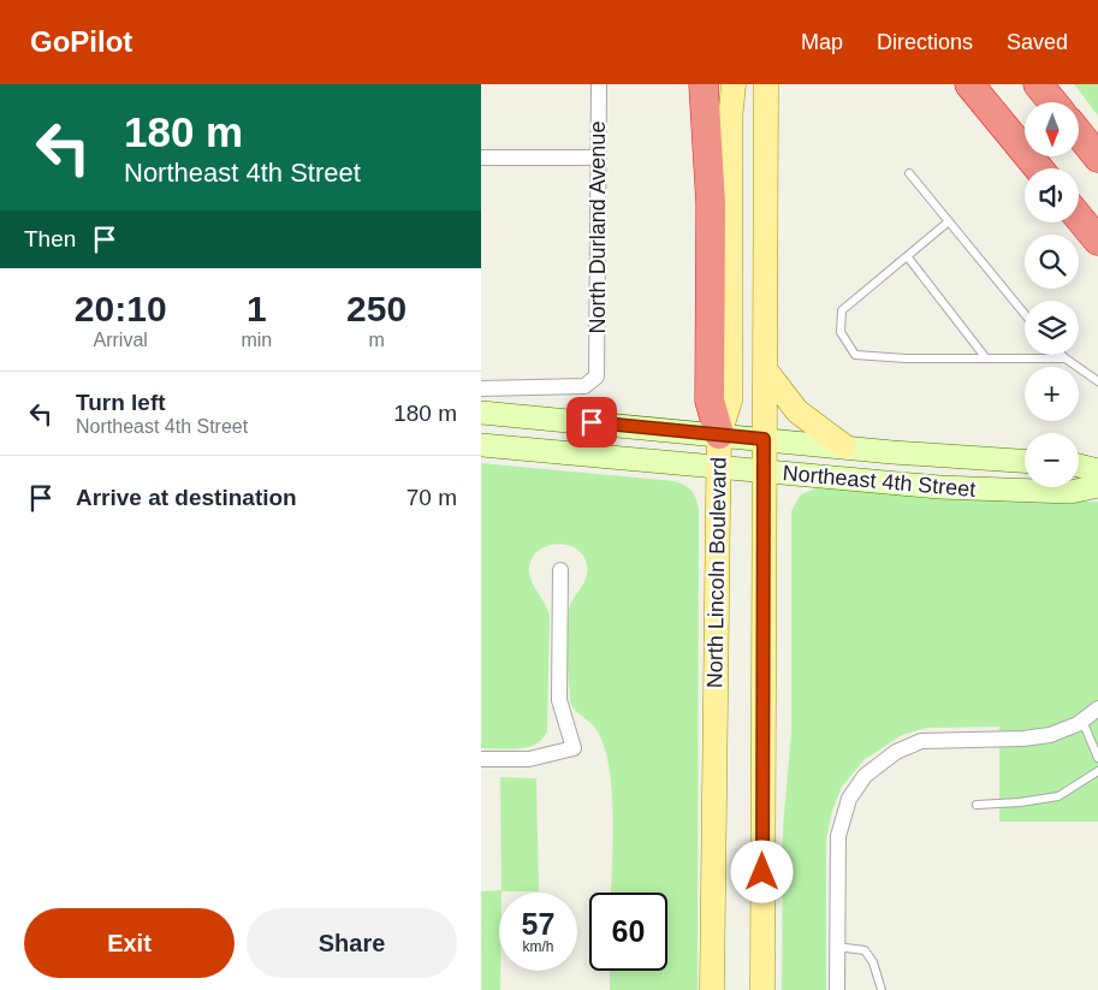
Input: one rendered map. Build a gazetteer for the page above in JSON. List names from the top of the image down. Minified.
{"streets":{"main road":["Northeast 4th Street","North Lincoln Boulevard"],"street":["North Durland Avenue"]},"crossings":[["Northeast 4th Street","North Lincoln Boulevard"]],"north":"bottom","page":{"header":"GoPilot","nav":["Map","Directions","Saved"],"turn":["180 m","Northeast 4th Street"],"map_buttons":["+","−"],"then":"Then","eta":["20:10","Arrival","1","min","250","m"],"list":[{"name":"Turn left","note":"Northeast 4th Street","value":"180 m"},{"name":"Arrive at destination","value":"70 m"}],"speed":"57 km/h","limit":"60","buttons":["Exit","Share"]}}
